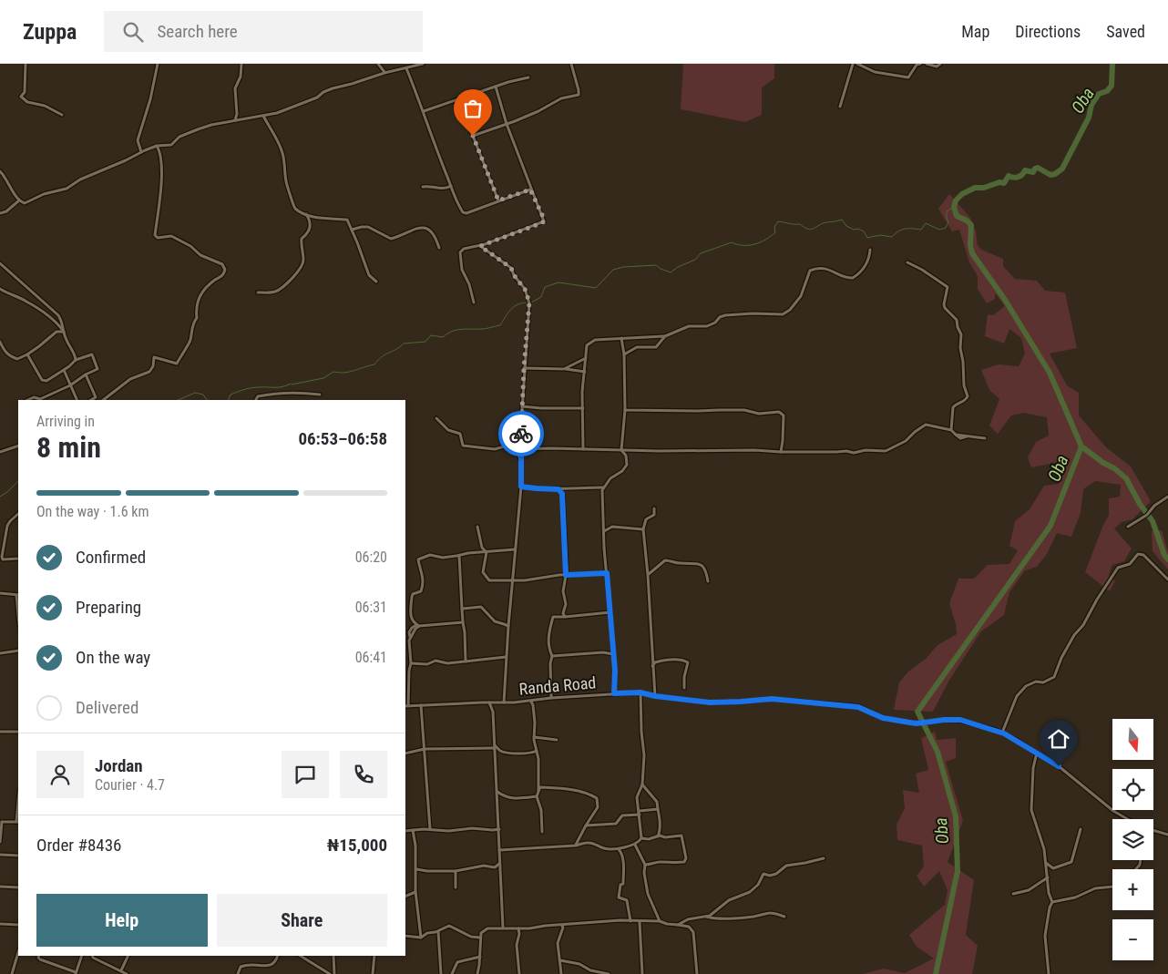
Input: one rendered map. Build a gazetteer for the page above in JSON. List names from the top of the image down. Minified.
{"streets":{"street":["Randa Road"]},"water":["Oba"],"north":"bottom","page":{"header":"Zuppa","search":"Search here","nav":["Map","Directions","Saved"],"heading":["8 min","Arriving in","06:53–06:58"],"panel":["Jordan","Courier · 4.7","Order #8436","₦15,000"],"bar":"On the way · 1.6 km","list":[["Confirmed","06:20"],["Preparing","06:31"],["On the way","06:41"],"Delivered"],"map_buttons":["+","−"],"buttons":["Help","Share"]}}
